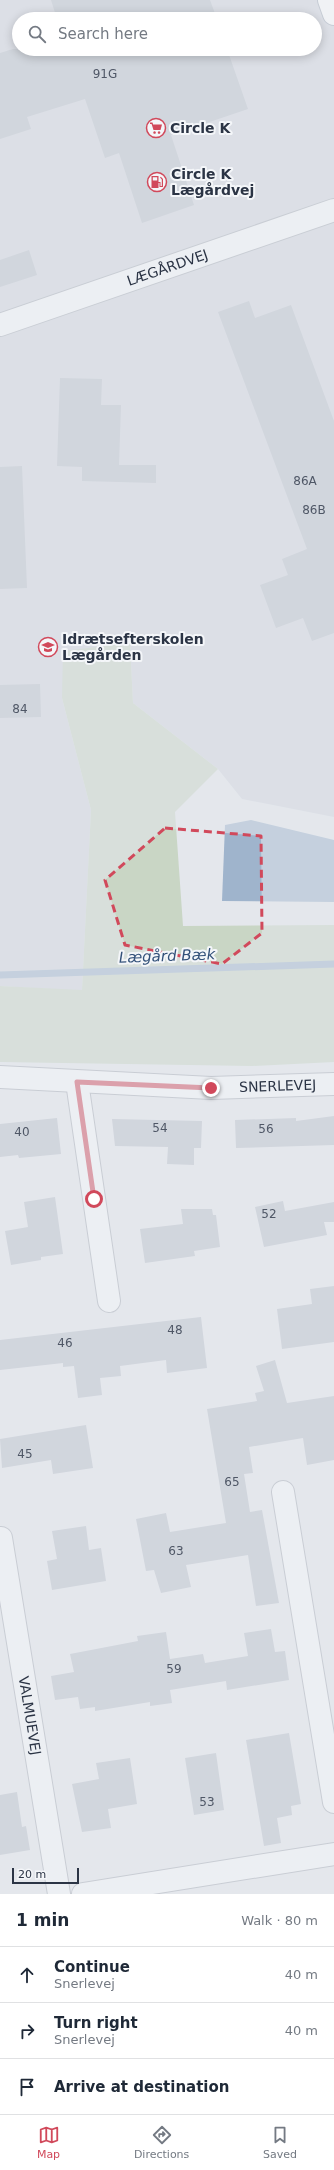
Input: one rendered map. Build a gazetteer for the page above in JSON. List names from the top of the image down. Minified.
{"streets":{"street":["LÆGÅRDVEJ","SNERLEVEJ","VALMUEVEJ"]},"water":["Lægård Bæk"],"places":{"supermarket":["Circle K"],"fuel station":["Circle K Lægårdvej"],"school or university":["Idrætsefterskolen Lægården"]},"house_numbers":["91G","86A","86B","84","54","56","40","52","48","46","45","65","63","59","53"],"scale_bar":"20 m","page":{"search":"Search here","scale":"20 m","heading":["1 min","Walk · 80 m"],"list":[["Continue","Snerlevej","40 m"],["Turn right","Snerlevej","40 m"],"Arrive at destination"],"nav":["Map","Directions","Saved"]}}
